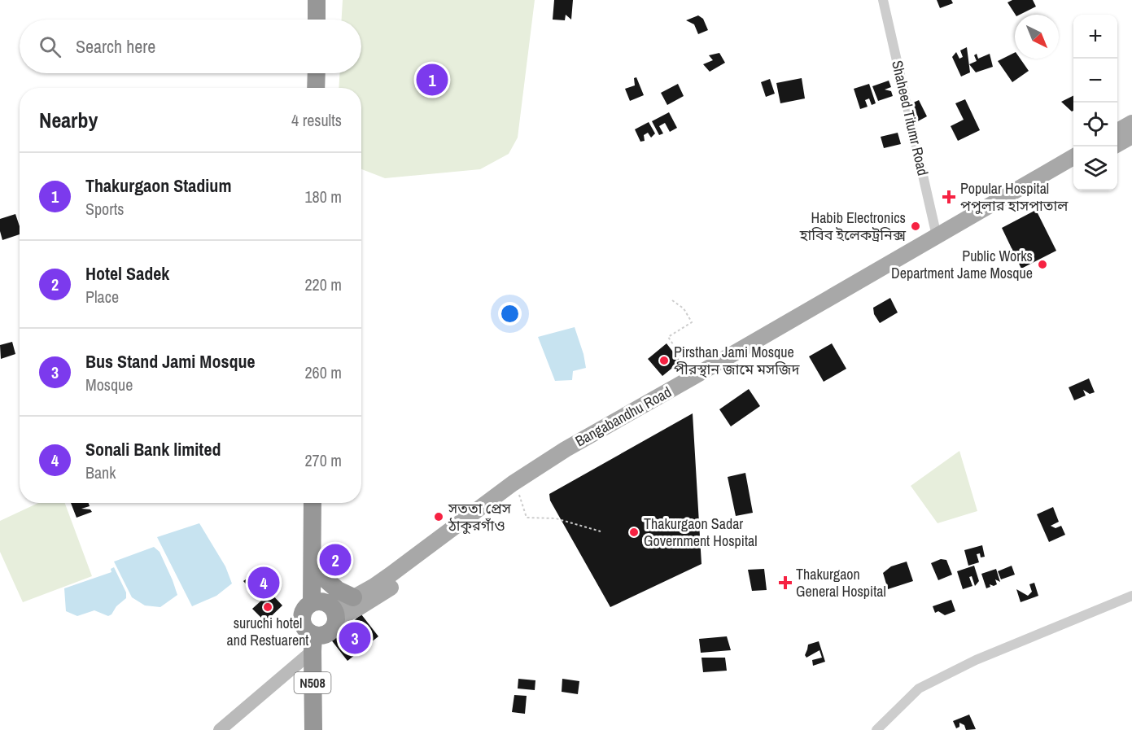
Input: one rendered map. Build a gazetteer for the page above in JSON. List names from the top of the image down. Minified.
{"streets":{"highway":["N508"],"main road":["Bangabandhu Road"],"street":["Shaheed Titumr Road"]},"crossings":[["Shaheed Titumr Road","Bangabandhu Road"],["Bangabandhu Road","N508"]],"places":{"health":["Popular Hospital পপুলার হাসপাতাল","Thakurgaon General Hospital"],"other":["Habib Electronics হাবিব ইলেকট্রনিক্স","Public Works Department Jame Mosque","Pirsthan Jami Mosque পীরস্থান জামে মসজিদ","সততা প্রেস ঠাকুরগাঁও","Thakurgaon Sadar Government Hospital","suruchi hotel and Restuarent"]},"north":"bottom right","page":{"map_buttons":["+","−"],"search":"Search here","pins":["1","2","4","3"],"heading":["Nearby","4 results"],"list":[{"mark":"1","name":"Thakurgaon Stadium","note":"Sports","value":"180 m"},{"mark":"2","name":"Hotel Sadek","note":"Place","value":"220 m"},{"mark":"3","name":"Bus Stand Jami Mosque","note":"Mosque","value":"260 m"},{"mark":"4","name":"Sonali Bank limited","note":"Bank","value":"270 m"}]}}
